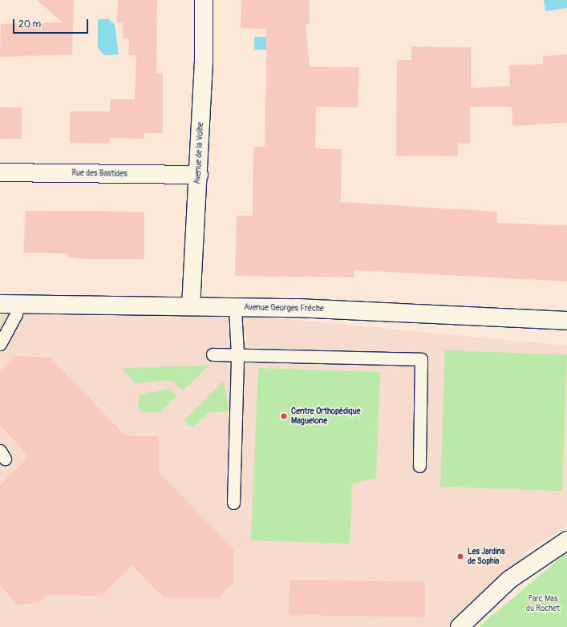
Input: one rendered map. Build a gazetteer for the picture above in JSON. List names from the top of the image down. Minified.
{"streets":{"street":["Avenue de la Volhe","Rue des Bastides","Avenue Georges Frêche"]},"crossings":[["Avenue de la Volhe","Rue des Bastides"],["Avenue de la Volhe","Avenue Georges Frêche"]],"parks":["Parc Mas du Rochet"],"places":["Centre Orthopédique Maguelone","Les Jardins de Sophia"],"scale_bar":"20 m"}
